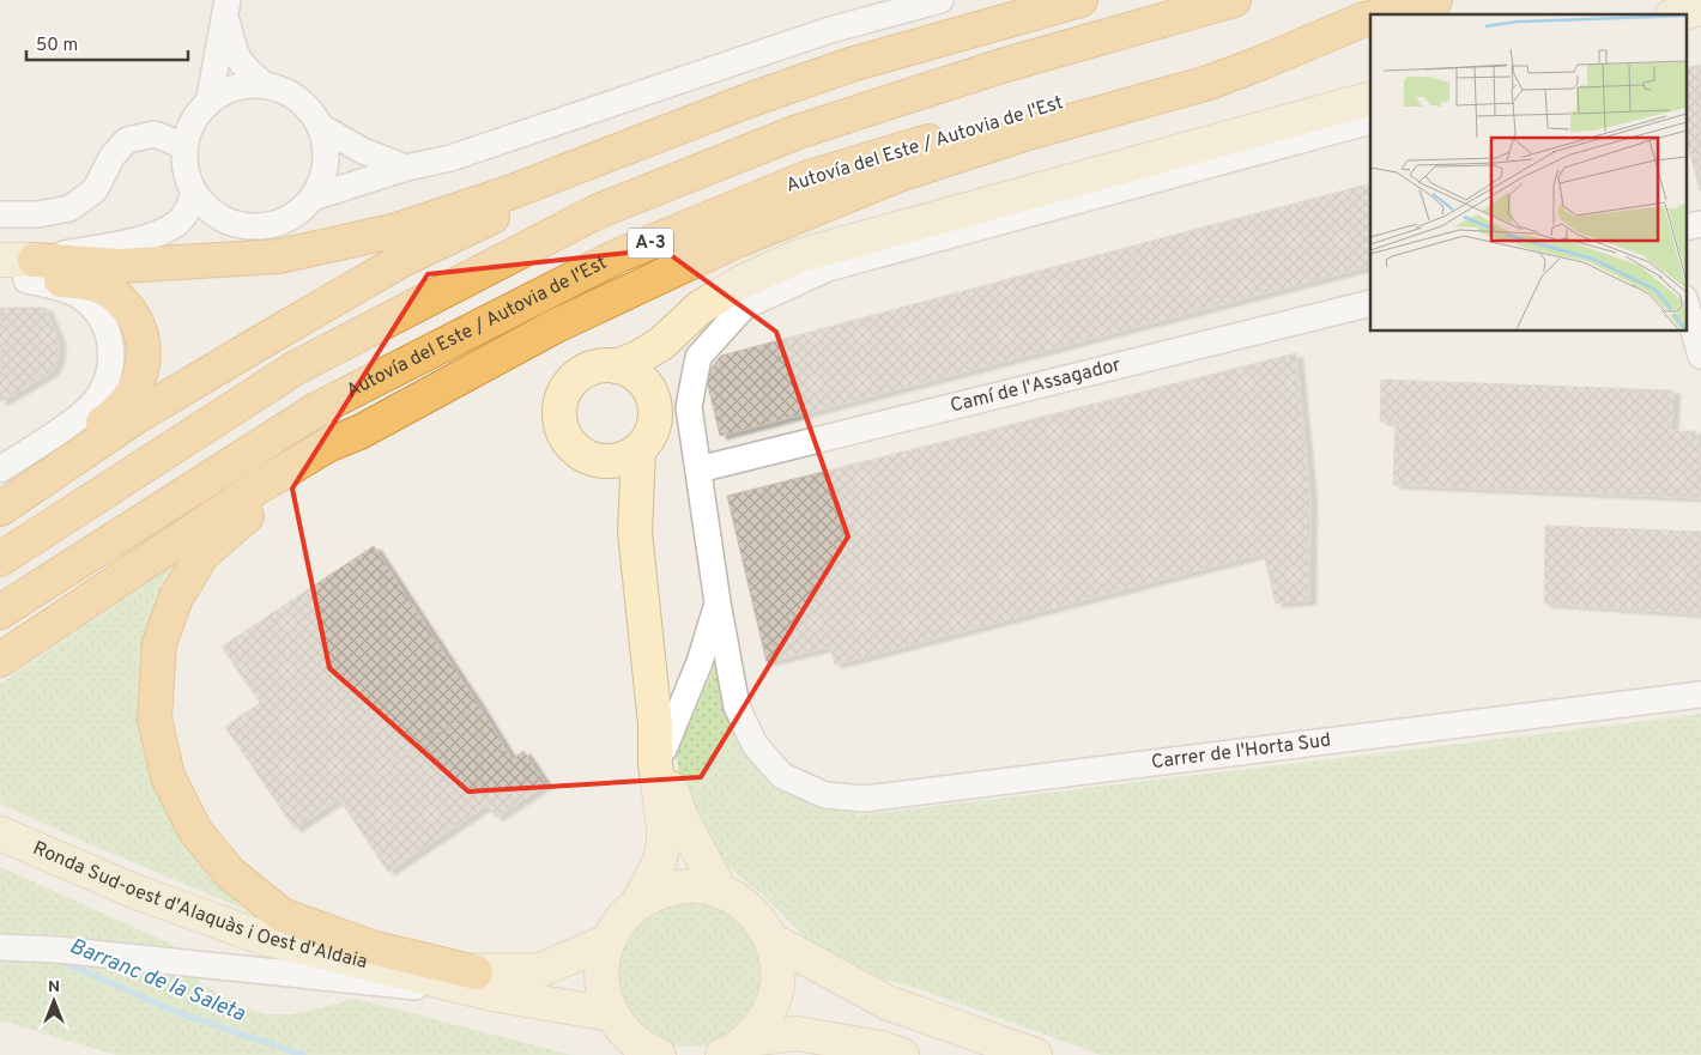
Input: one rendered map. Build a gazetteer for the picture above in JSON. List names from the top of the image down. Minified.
{"streets":{"highway":["Autovía del Este / Autovia de l'Est","A-3"],"street":["Camí de l'Assagador","Carrer de l'Horta Sud","Ronda Sud-oest d'Alaquàs i Oest d'Aldaia"]},"water":["Barranc de la Saleta"],"scale_bar":"50 m","north":"top"}
